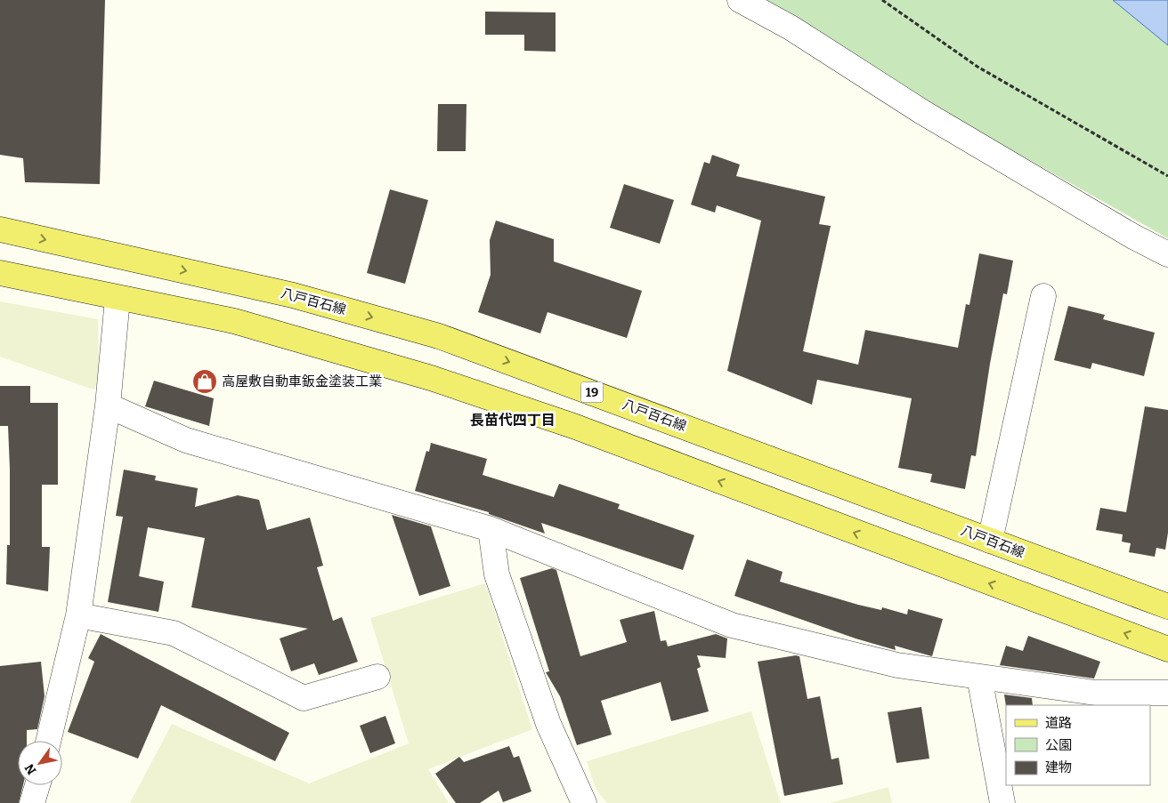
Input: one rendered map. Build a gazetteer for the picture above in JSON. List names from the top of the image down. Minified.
{"streets":{"main road":["八戸百石線","19"]},"districts":["長苗代四丁目"],"places":{"shop":["高屋敷自動車鈑金塗装工業"]},"legend":["道路","公園","建物"],"north":"bottom left"}
